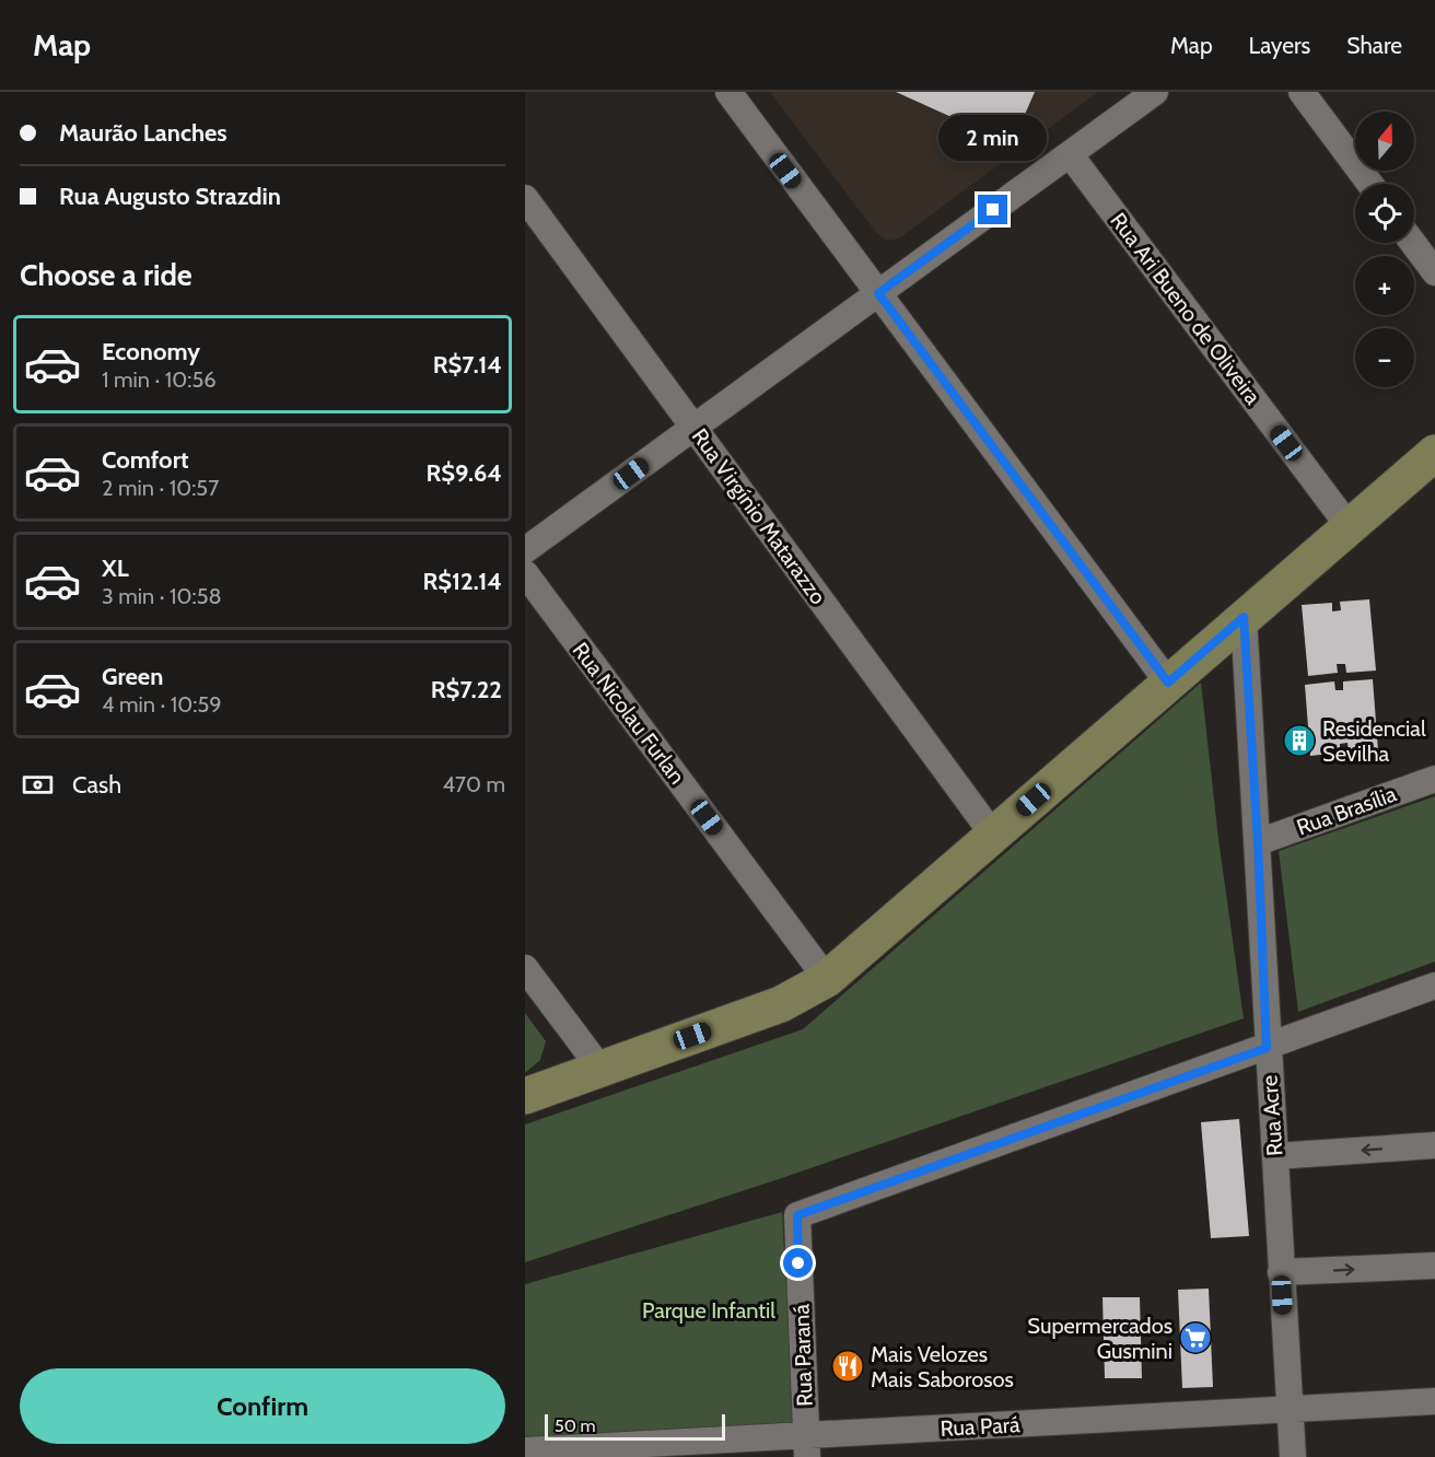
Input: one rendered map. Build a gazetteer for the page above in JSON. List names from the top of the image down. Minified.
{"streets":{"street":["Rua Ari Bueno de Oliveira","Rua Virgínio Matarazzo","Rua Nicolau Furlan","Rua Brasília","Rua Acre","Rua Paraná","Rua Pará"]},"crossings":[["Rua Brasília","Rua Acre"],["Rua Acre","Rua Paraná"],["Rua Acre","Rua Pará"],["Rua Paraná","Rua Pará"]],"parks":["Parque Infantil"],"places":{"building":["Residencial Sevilha"],"supermarket":["Supermercados Gusmini"],"restaurant":["Mais Velozes Mais Saborosos"]},"scale_bar":"50 m","north":"top","page":{"header":"Map","nav":["Map","Layers","Share"],"banner":["Maurão Lanches","Rua Augusto Strazdin"],"map_buttons":["+","−"],"bubble":"2 min","heading":"Choose a ride","list":[{"name":"Economy","note":"1 min · 10:56","value":"R$7.14"},{"name":"Comfort","note":"2 min · 10:57","value":"R$9.64"},{"name":"XL","note":"3 min · 10:58","value":"R$12.14"},{"name":"Green","note":"4 min · 10:59","value":"R$7.22"}],"pay":["Cash","470 m"],"buttons":"Confirm","scale":"50 m"}}
